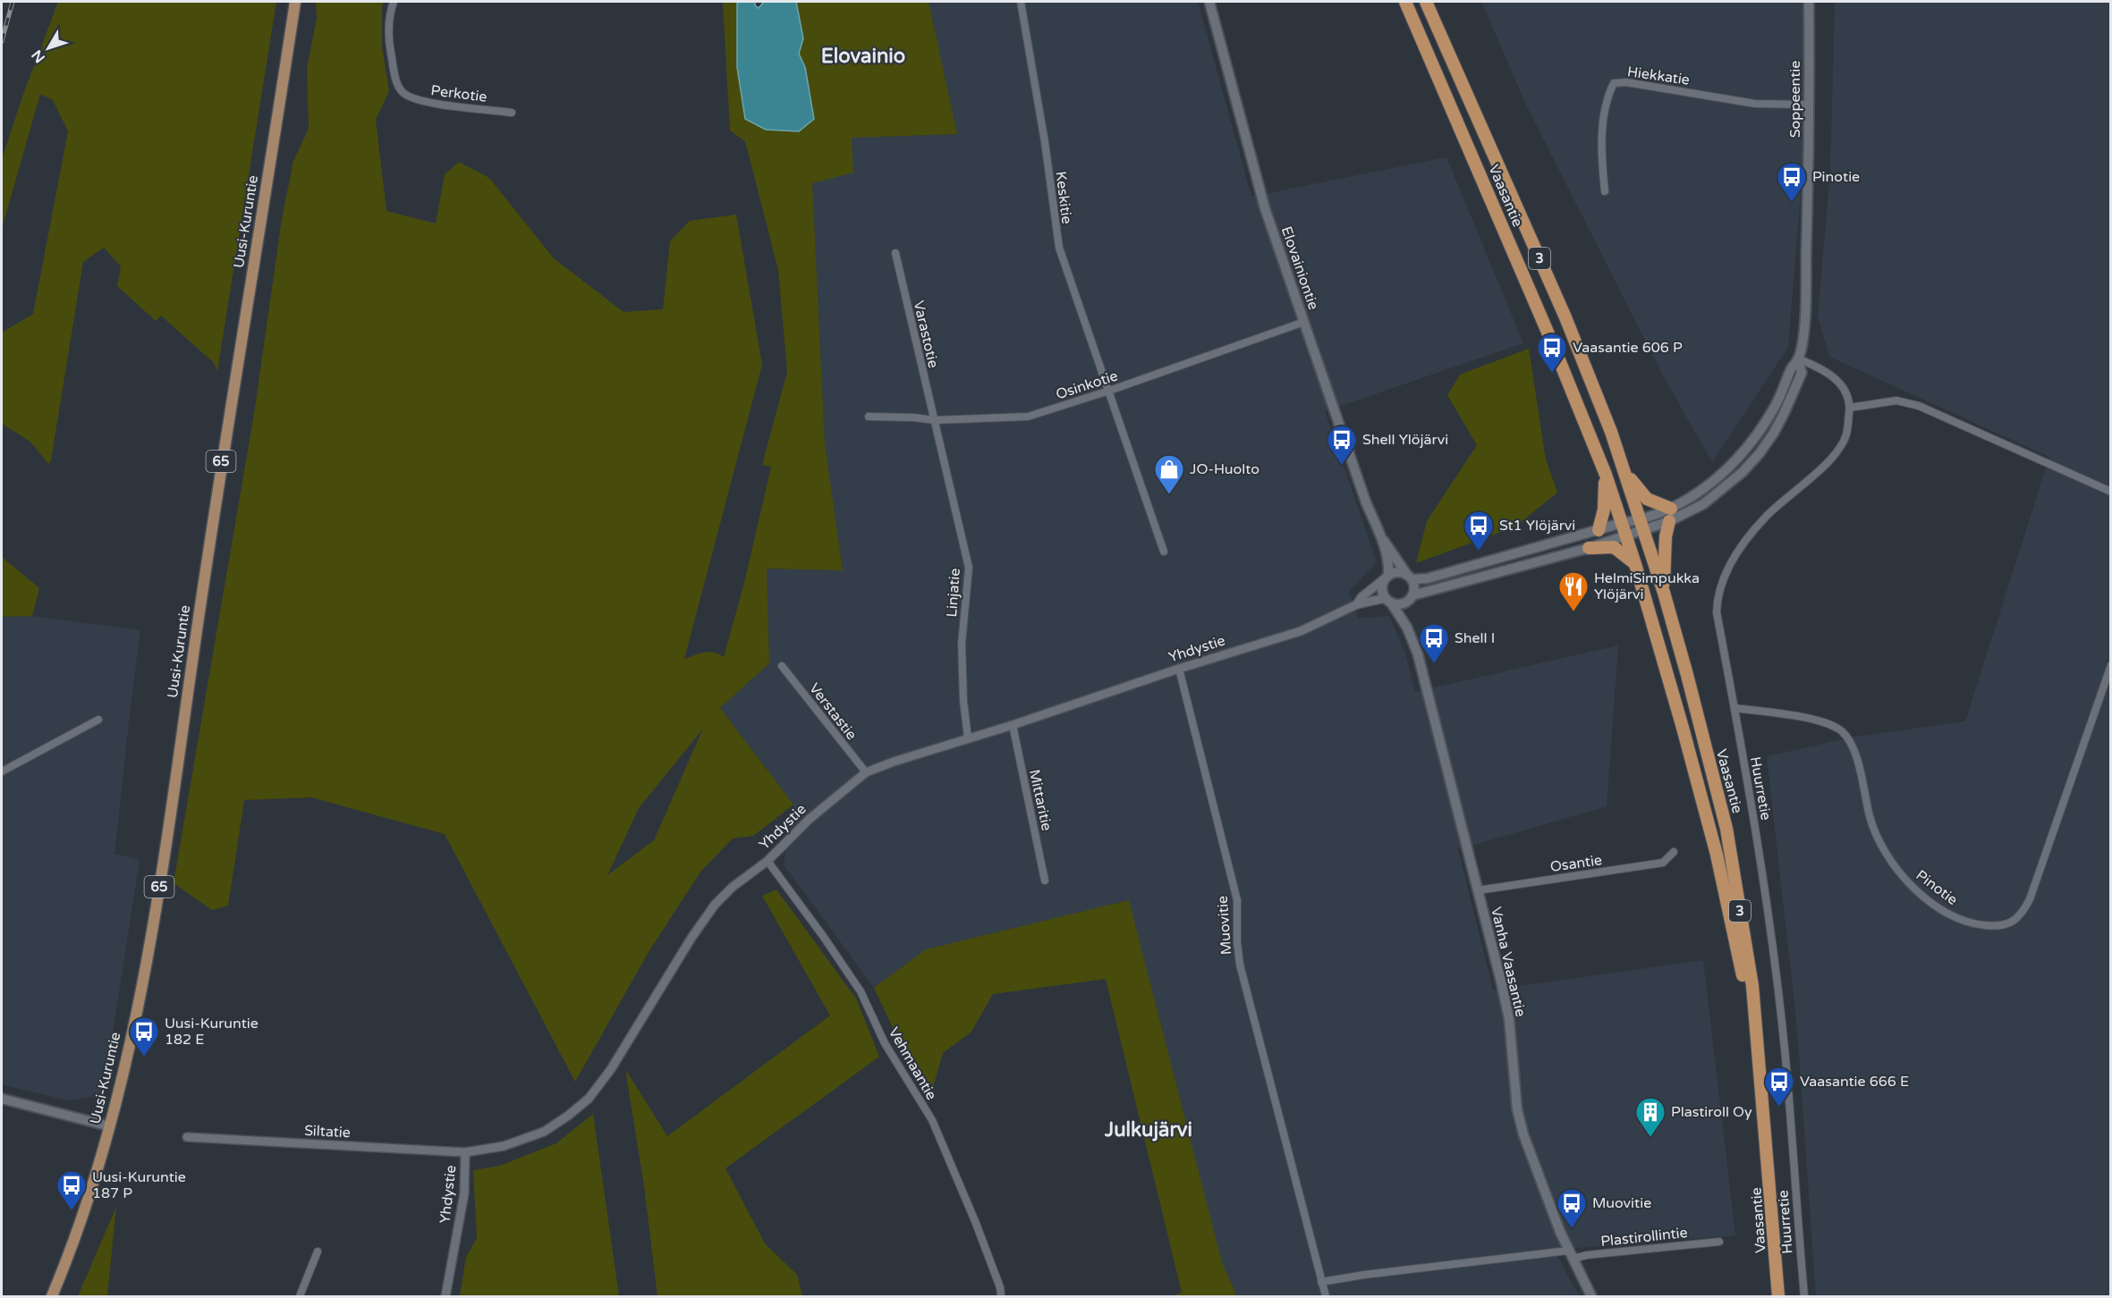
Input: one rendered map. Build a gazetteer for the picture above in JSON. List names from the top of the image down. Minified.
{"streets":{"highway":["Vaasantie","3"],"main road":["Soppeentie","Uusi-Kuruntie","Elovainiontie","65","Vanha Vaasantie"],"street":["Hiekkatie","Perkotie","Keskitie","Varastotie","Osinkotie","Linjatie","Yhdystie","Verstastie","Huurretie","Mittaritie","Osantie","Pinotie","Muovitie","Vehmaantie","Siltatie","Plastirollintie"]},"crossings":[["Hiekkatie","Soppeentie"],["Soppeentie","Vaasantie"],["Soppeentie","Huurretie"],["Keskitie","Osinkotie"],["Elovainiontie","Osinkotie"],["Elovainiontie","Yhdystie"],["Elovainiontie","Vanha Vaasantie"],["Varastotie","Osinkotie"],["Varastotie","Linjatie"],["Osinkotie","Linjatie"],["Linjatie","Yhdystie"],["Yhdystie","Verstastie"],["Yhdystie","Mittaritie"],["Yhdystie","Muovitie"],["Yhdystie","Vanha Vaasantie"],["Yhdystie","Vehmaantie"],["Yhdystie","Siltatie"],["Huurretie","Pinotie"],["Osantie","Vanha Vaasantie"],["Vanha Vaasantie","Plastirollintie"]],"districts":["Elovainio","Julkujärvi"],"places":{"bus stop":["Pinotie","Vaasantie 606 P","Shell Ylöjärvi","St1 Ylöjärvi","Shell I","Uusi-Kuruntie 182 E","Vaasantie 666 E","Uusi-Kuruntie 187 P","Muovitie"],"shop":["JO-Huolto"],"restaurant":["HelmiSimpukka Ylöjärvi"],"building":["Plastiroll Oy"]},"north":"bottom left"}
